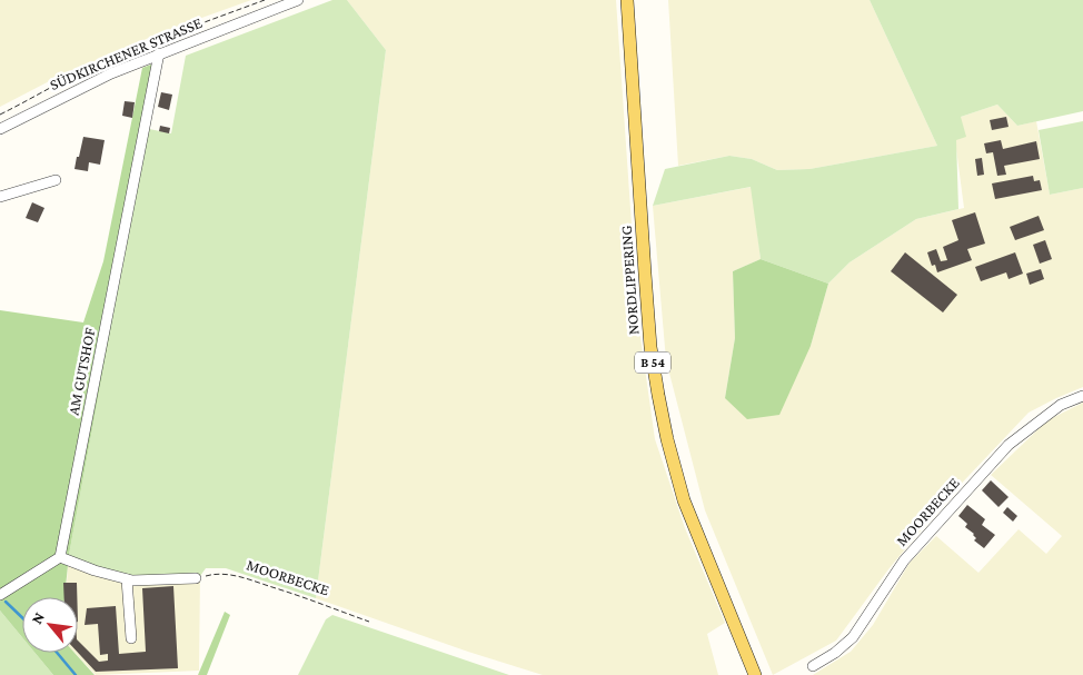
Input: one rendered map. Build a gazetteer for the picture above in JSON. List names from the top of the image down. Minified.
{"streets":{"main road":["NORDLIPPERING","B 54"],"street":["SÜDKIRCHENER STRASSE","AM GUTSHOF","MOORBECKE"]},"crossings":[["SÜDKIRCHENER STRASSE","AM GUTSHOF"]],"north":"top left"}
